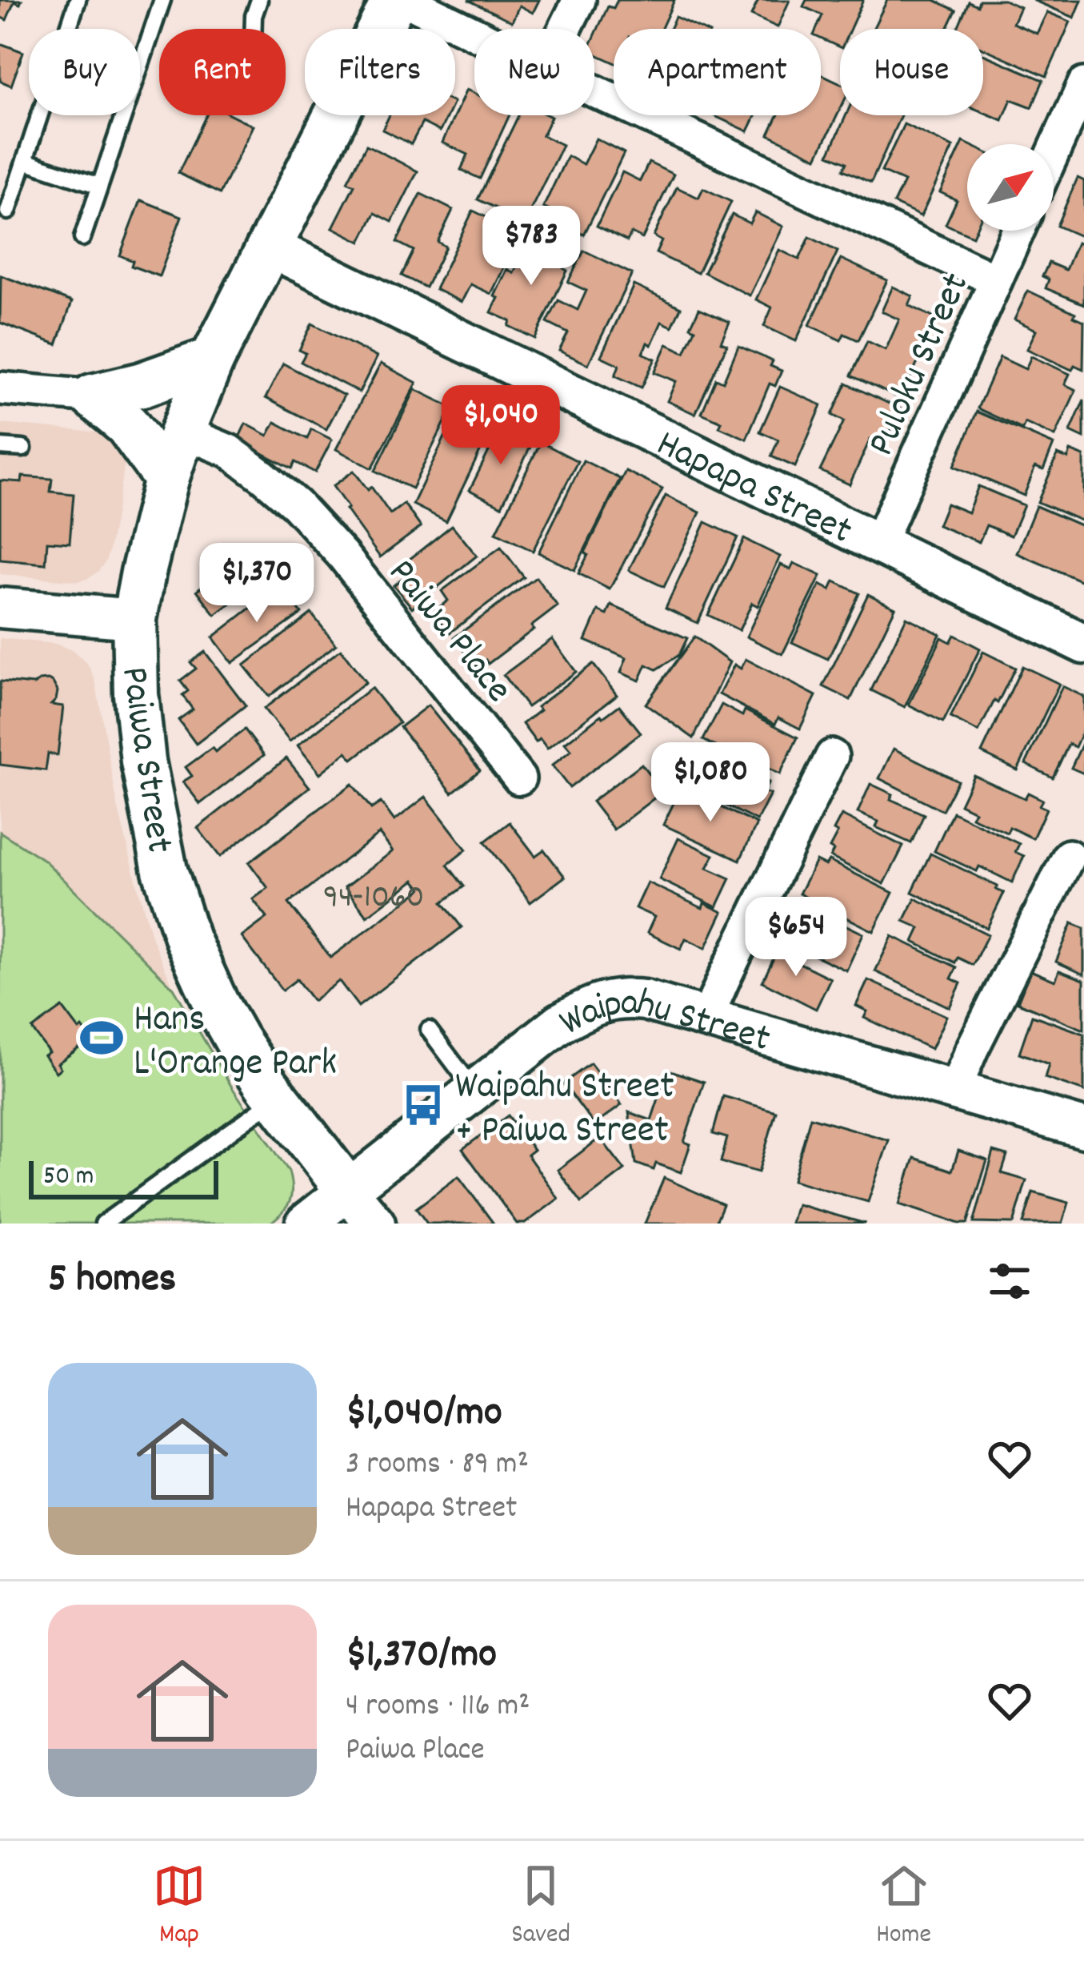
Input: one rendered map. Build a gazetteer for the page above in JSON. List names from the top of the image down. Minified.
{"streets":{"main road":["Paiwa Street"],"street":["Puloku Street","Hapapa Street","Paiwa Place","Waipahu Street"]},"crossings":[["Puloku Street","Hapapa Street"],["Hapapa Street","Paiwa Street"],["Paiwa Place","Paiwa Street"],["Paiwa Street","Waipahu Street"]],"places":{"sports":["Hans L'Orange Park"],"bus stop":["Waipahu Street + Paiwa Street"]},"house_numbers":["94-1060"],"scale_bar":"50 m","north":"top right","page":{"chip":["Buy","Rent","Filters","New","Apartment","House"],"price":["$783","$1,040","$1,370","$1,080","$654"],"scale":"50 m","heading":"5 homes","list":[{"name":"$1,040/mo","note":"3 rooms · 89 m² · Hapapa Street"},{"name":"$1,370/mo","note":"4 rooms · 116 m² · Paiwa Place"}],"tabs":["Map","Saved","Home"]}}
